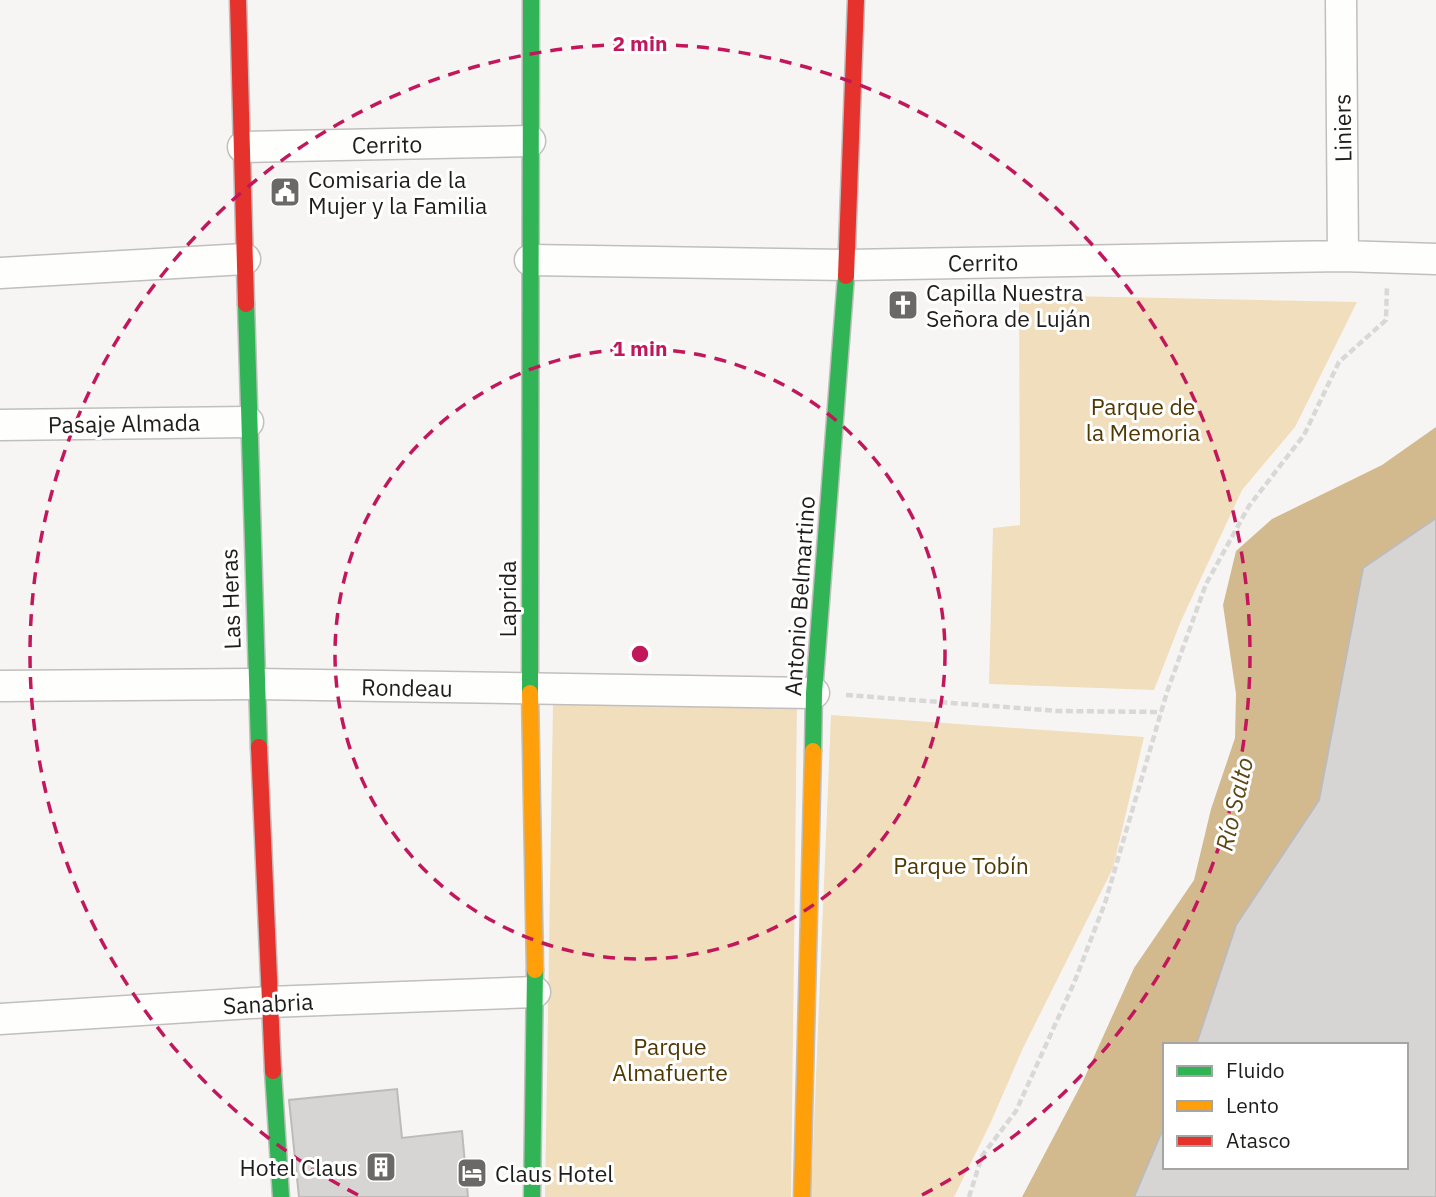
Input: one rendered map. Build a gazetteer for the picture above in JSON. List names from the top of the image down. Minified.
{"streets":{"street":["Liniers","Cerrito","Pasaje Almada","Antonio Belmartino","Las Heras","Laprida","Rondeau","Sanabria"]},"crossings":[["Liniers","Cerrito"],["Cerrito","Antonio Belmartino"],["Cerrito","Las Heras"],["Cerrito","Laprida"],["Pasaje Almada","Las Heras"],["Antonio Belmartino","Rondeau"],["Las Heras","Rondeau"],["Las Heras","Sanabria"],["Laprida","Rondeau"],["Laprida","Sanabria"]],"water":["Río Salto"],"parks":["Parque de la Memoria","Parque Tobín","Parque Almafuerte"],"places":{"public building":["Comisaria de la Mujer y la Familia"],"church":["Capilla Nuestra Señora de Luján"],"building":["Hotel Claus"],"hotel":["Claus Hotel"]},"legend":["Fluido","Lento","Atasco"],"rings":["2 min","1 min"]}
